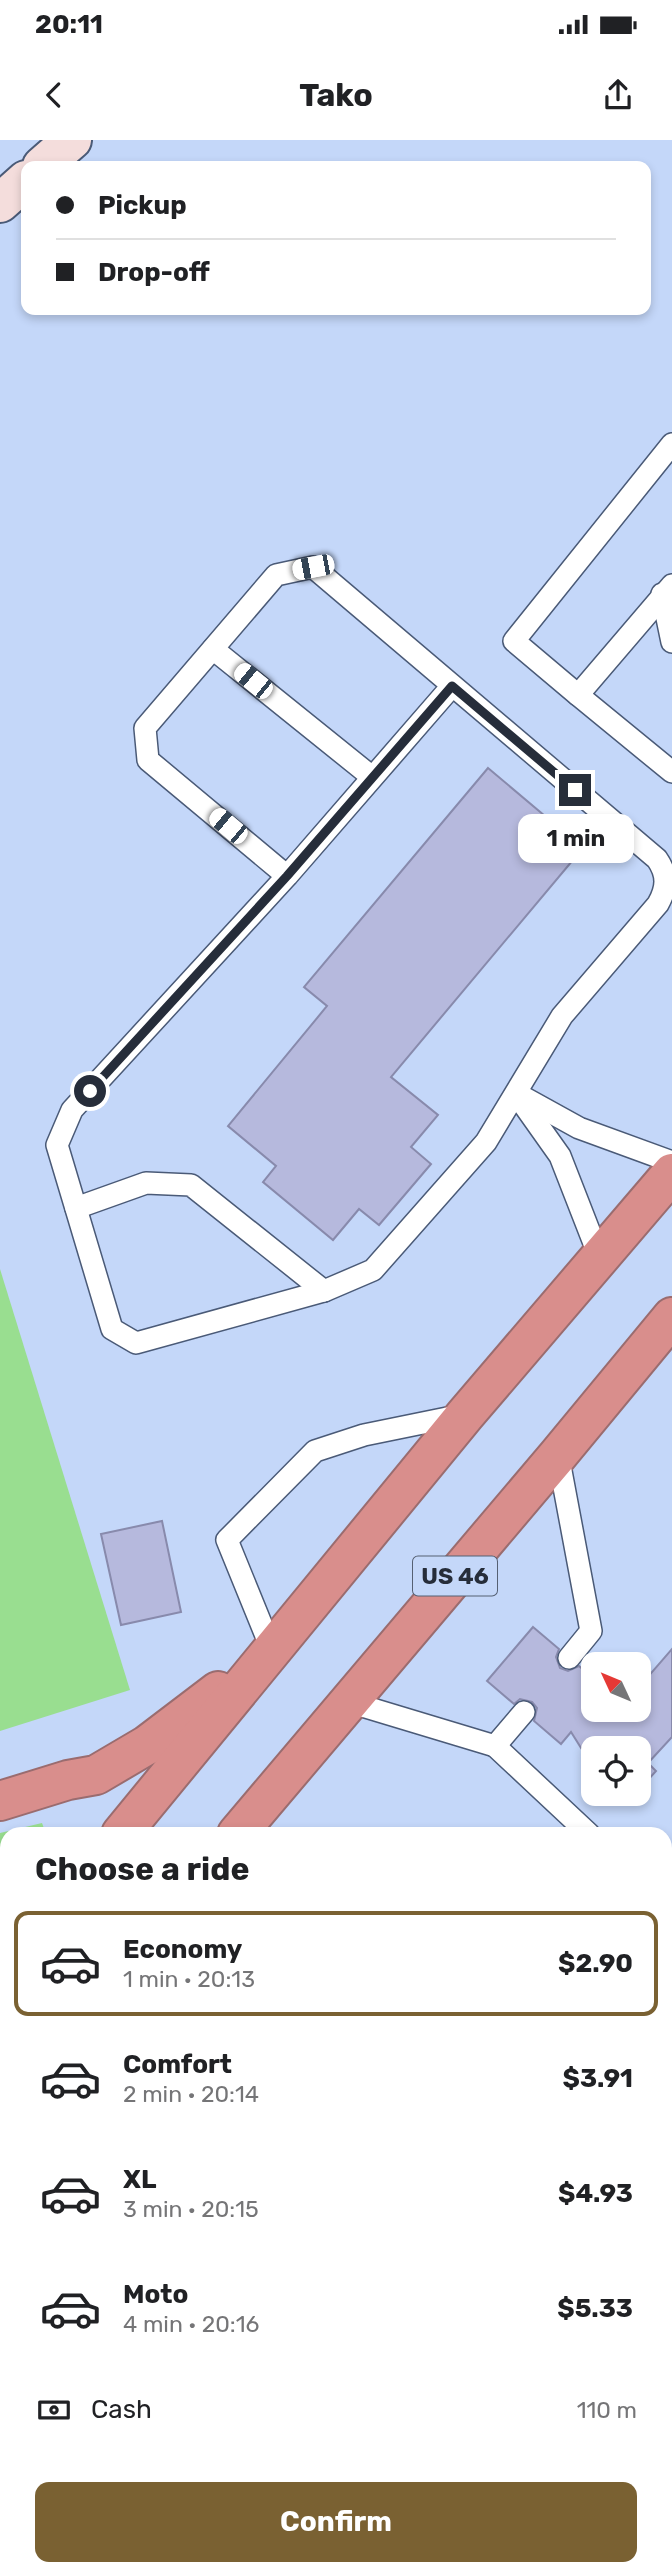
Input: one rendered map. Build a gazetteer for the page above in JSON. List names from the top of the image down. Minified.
{"streets":{"highway":["US 46"]},"north":"top left","page":{"status":"20:11","header":"Tako","banner":["Pickup","Drop-off"],"bubble":"1 min","heading":"Choose a ride","list":[{"name":"Economy","note":"1 min · 20:13","value":"$2.90"},{"name":"Comfort","note":"2 min · 20:14","value":"$3.91"},{"name":"XL","note":"3 min · 20:15","value":"$4.93"},{"name":"Moto","note":"4 min · 20:16","value":"$5.33"}],"pay":["Cash","110 m"],"buttons":"Confirm"}}
